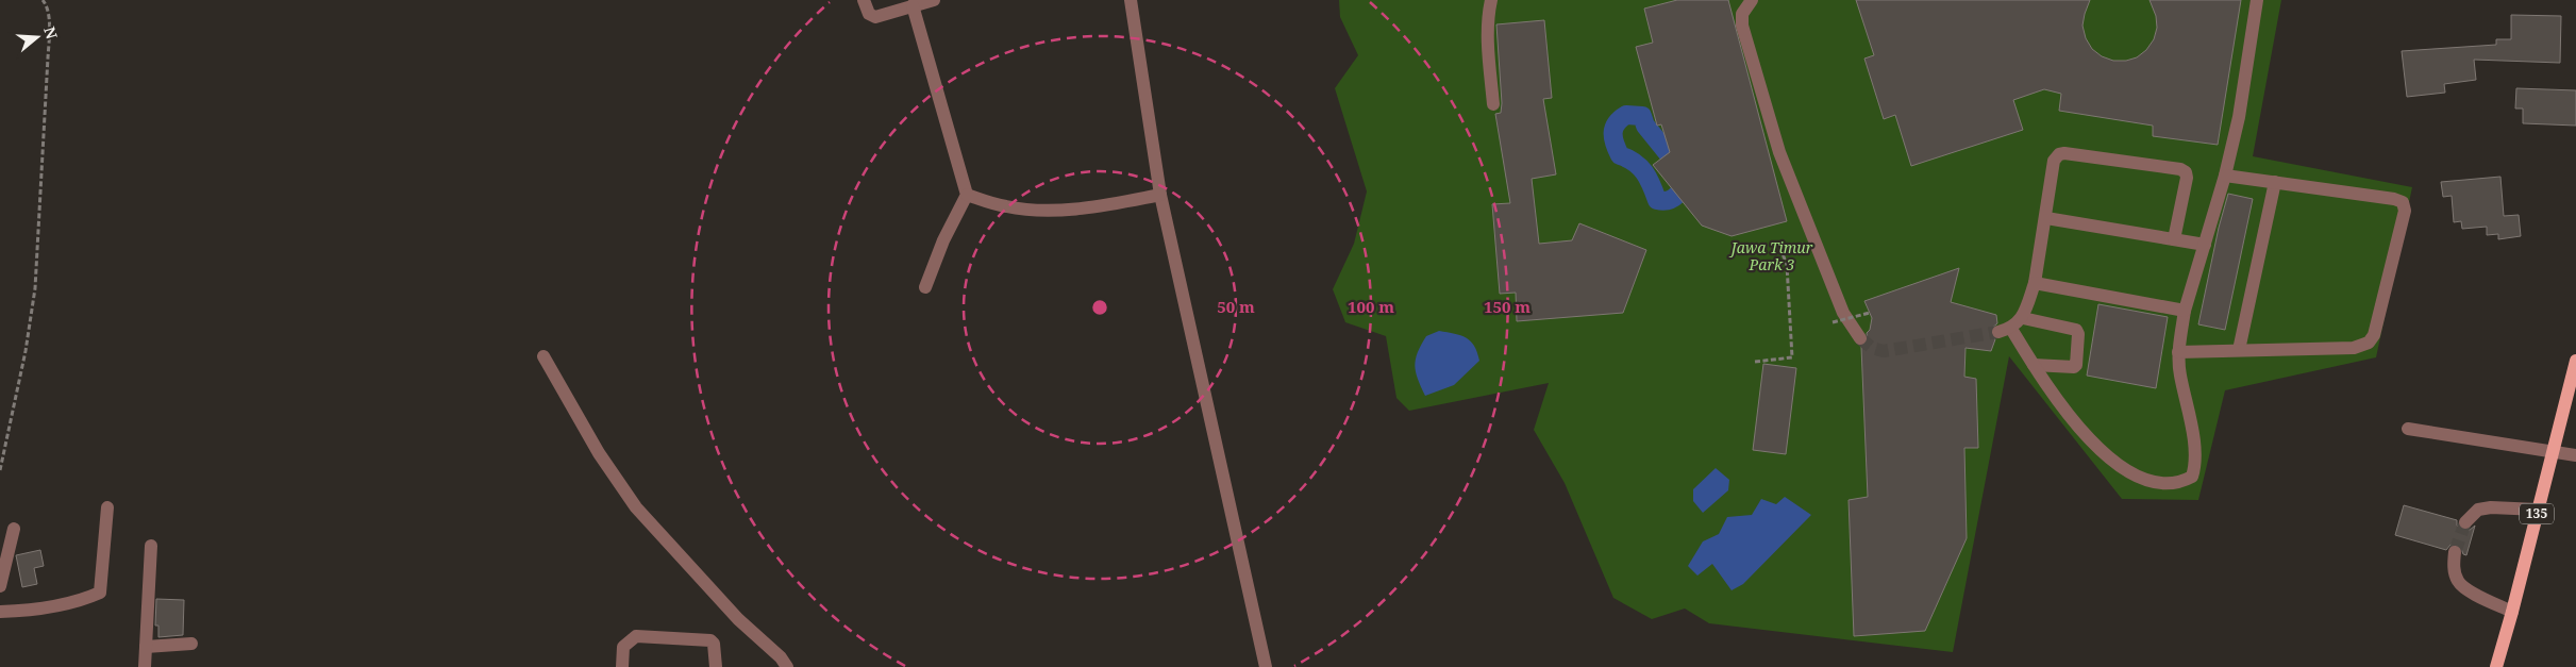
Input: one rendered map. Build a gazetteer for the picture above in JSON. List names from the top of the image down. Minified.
{"streets":{"main road":["135"]},"parks":["Jawa Timur Park 3"],"north":"right","rings":["50 m","100 m","150 m"]}
